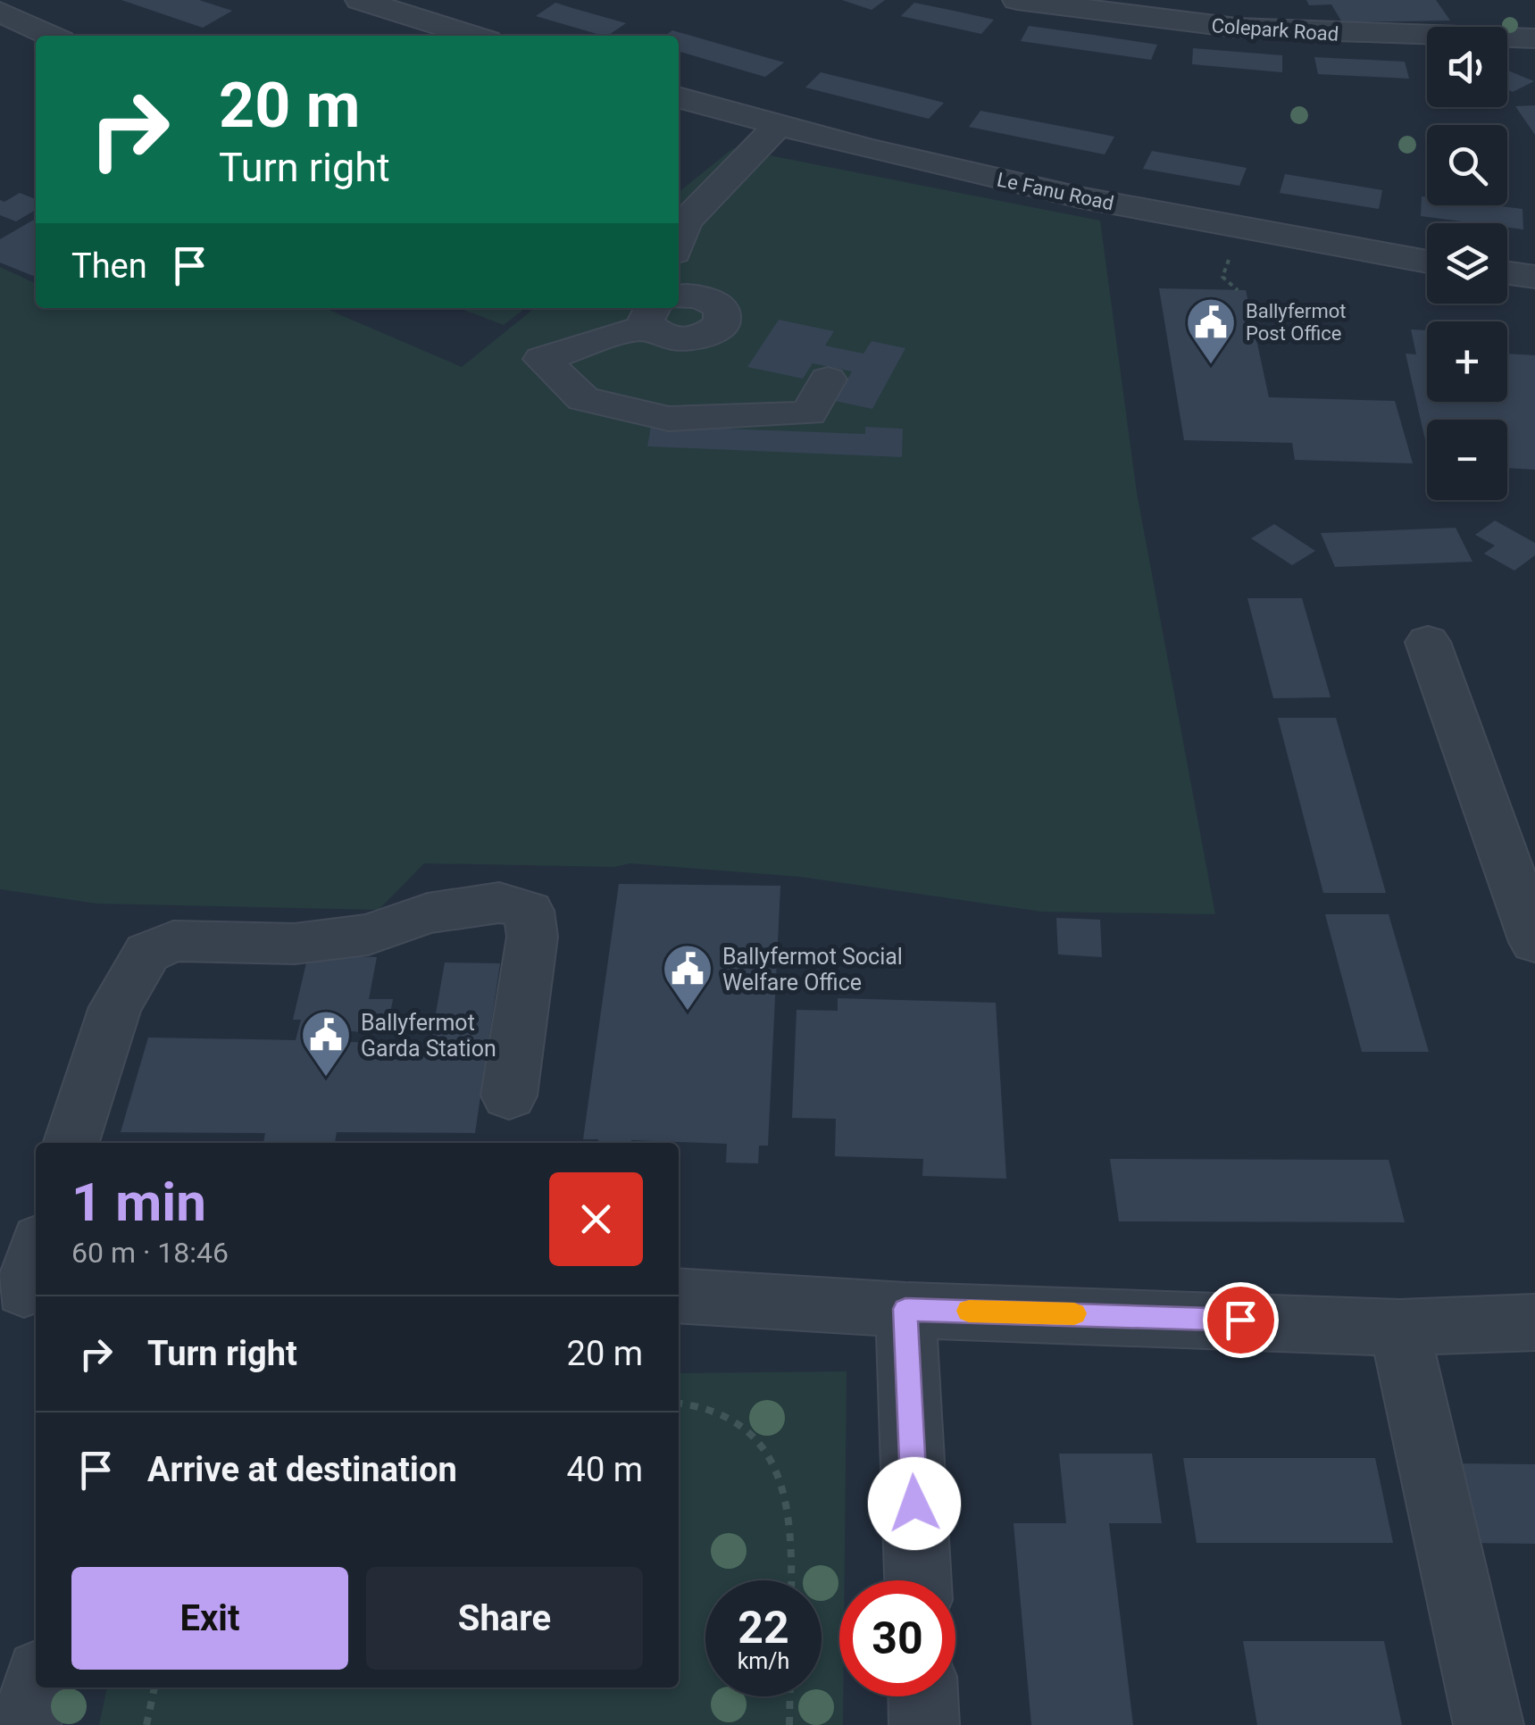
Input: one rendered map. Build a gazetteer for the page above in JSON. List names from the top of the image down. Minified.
{"streets":{"street":["Colepark Road","Le Fanu Road"]},"places":{"public building":["Ballyfermot Post Office","Ballyfermot Social Welfare Office","Ballyfermot Garda Station"]},"page":{"map_buttons":["+","−"],"turn":["20 m","Turn right"],"then":"Then","heading":["1 min","60 m · 18:46"],"list":[{"name":"Turn right","value":"20 m"},{"name":"Arrive at destination","value":"40 m"}],"buttons":["Exit","Share"],"speed":"22 km/h","limit":"30"}}
